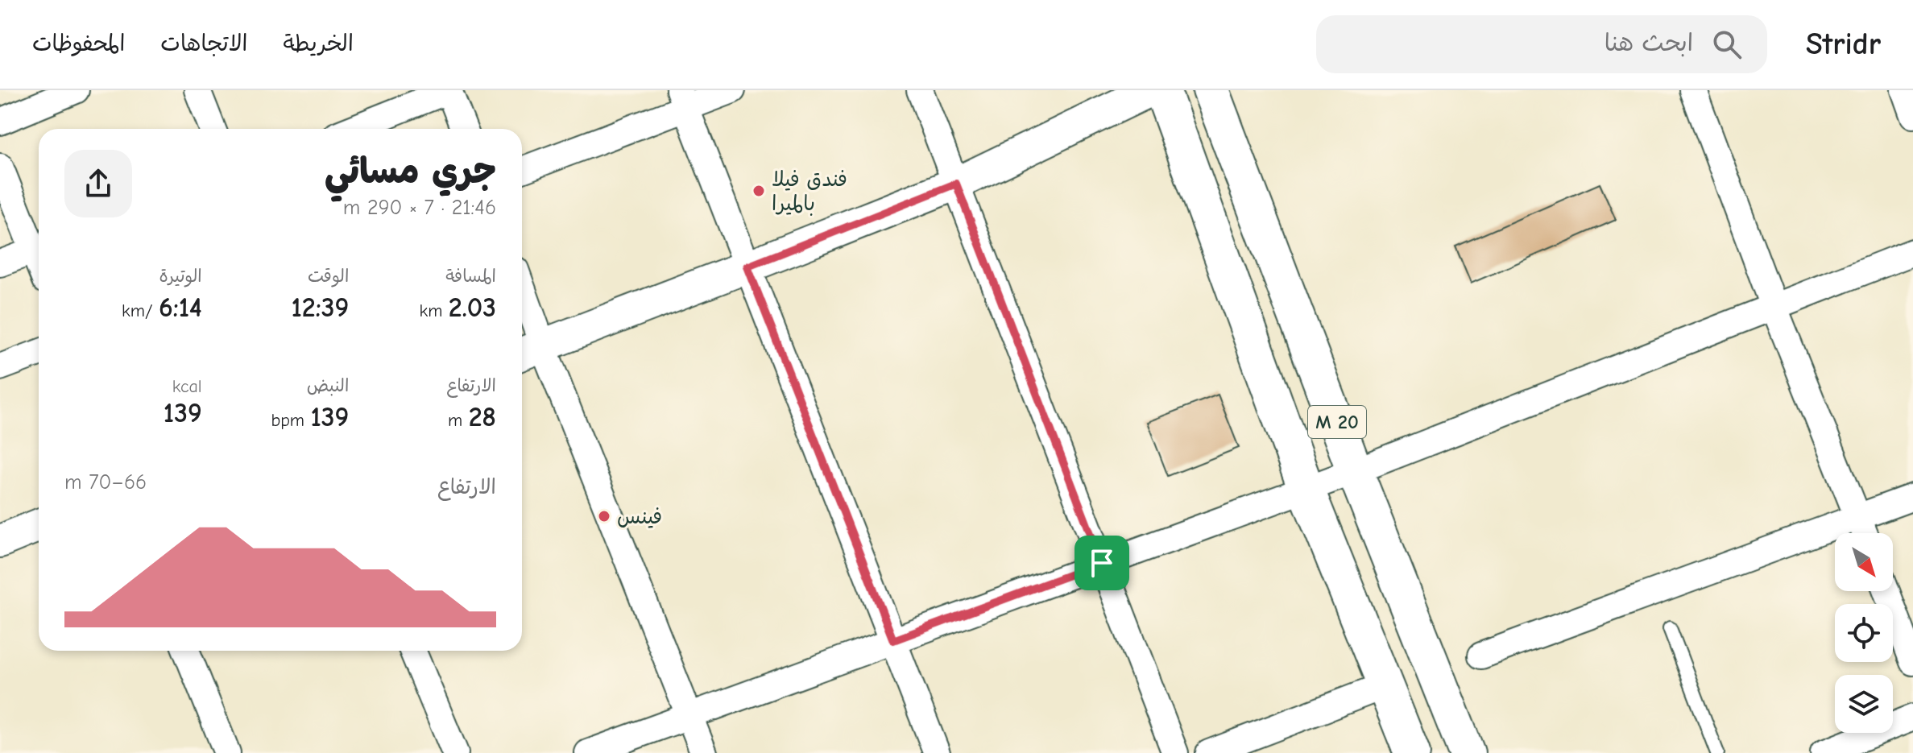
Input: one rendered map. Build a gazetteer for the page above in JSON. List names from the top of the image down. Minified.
{"streets":{"main road":["M 20"]},"places":["فندق فيلا بالميرا","فينس"],"north":"bottom right","page":{"header":"Stridr","search":"ابحث هنا","nav":["الخريطة","الاتجاهات","المحفوظات"],"heading":["جري مسائي","21:46 · 7 × 290 m"],"stats":[["المسافة","2.03 km"],["الوقت","12:39"],["الوتيرة","6:14 /km"],["الارتفاع","28 m"],["النبض","139 bpm"],["kcal","139"]],"chart":["الارتفاع","66–70 m"]}}
